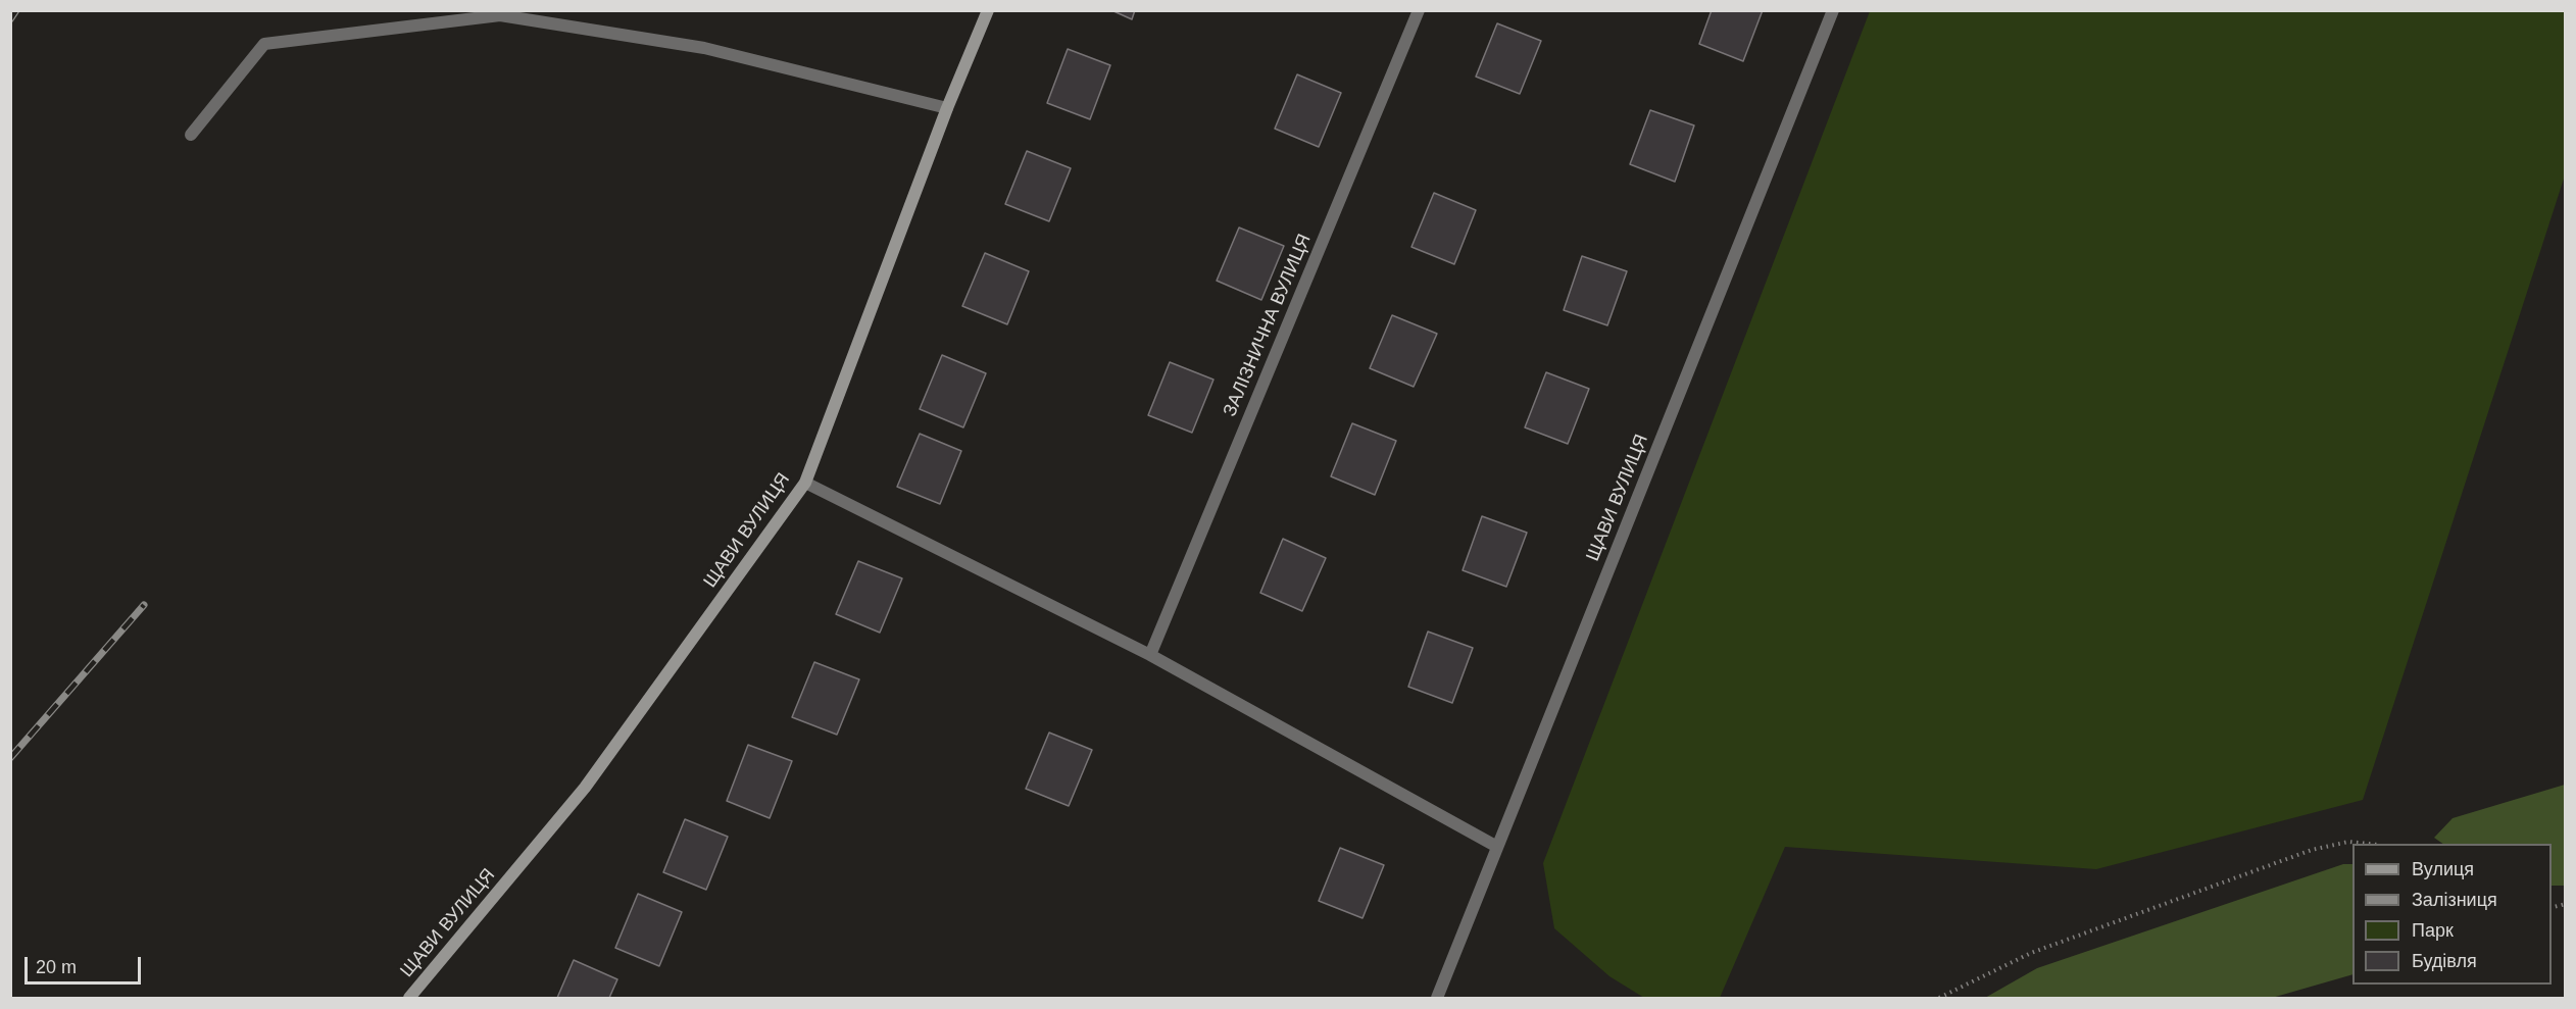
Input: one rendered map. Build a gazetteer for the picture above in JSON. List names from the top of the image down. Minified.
{"streets":{"main road":["ЩАВИ ВУЛИЦЯ"],"street":["ЗАЛІЗНИЧНА ВУЛИЦЯ"]},"legend":["Вулиця","Залізниця","Парк","Будівля"],"scale_bar":"20 m"}
